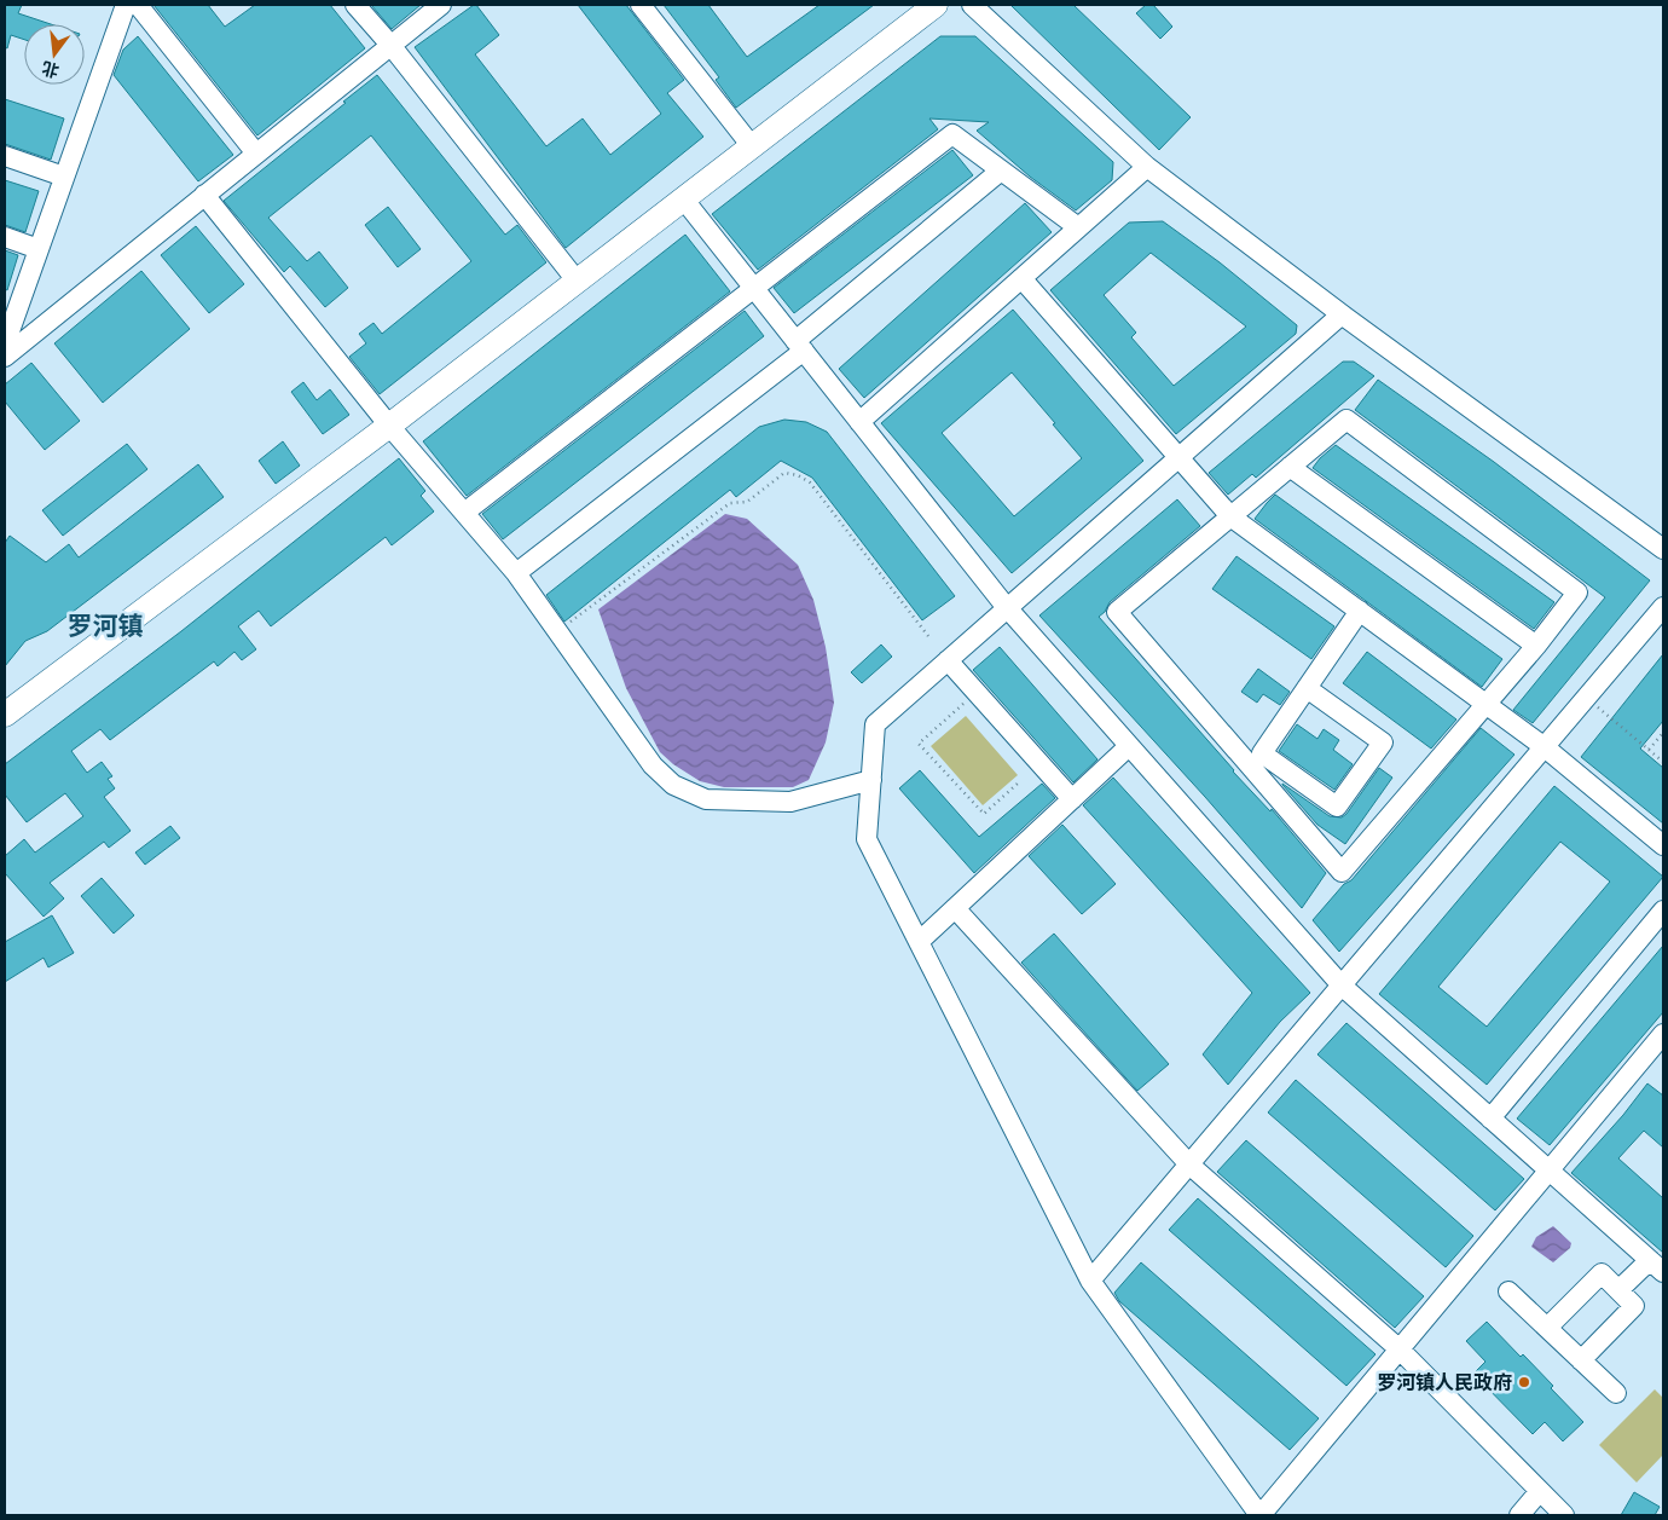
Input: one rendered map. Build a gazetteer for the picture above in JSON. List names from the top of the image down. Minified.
{"districts":["罗河镇"],"places":["罗河镇人民政府"],"north":"bottom"}
